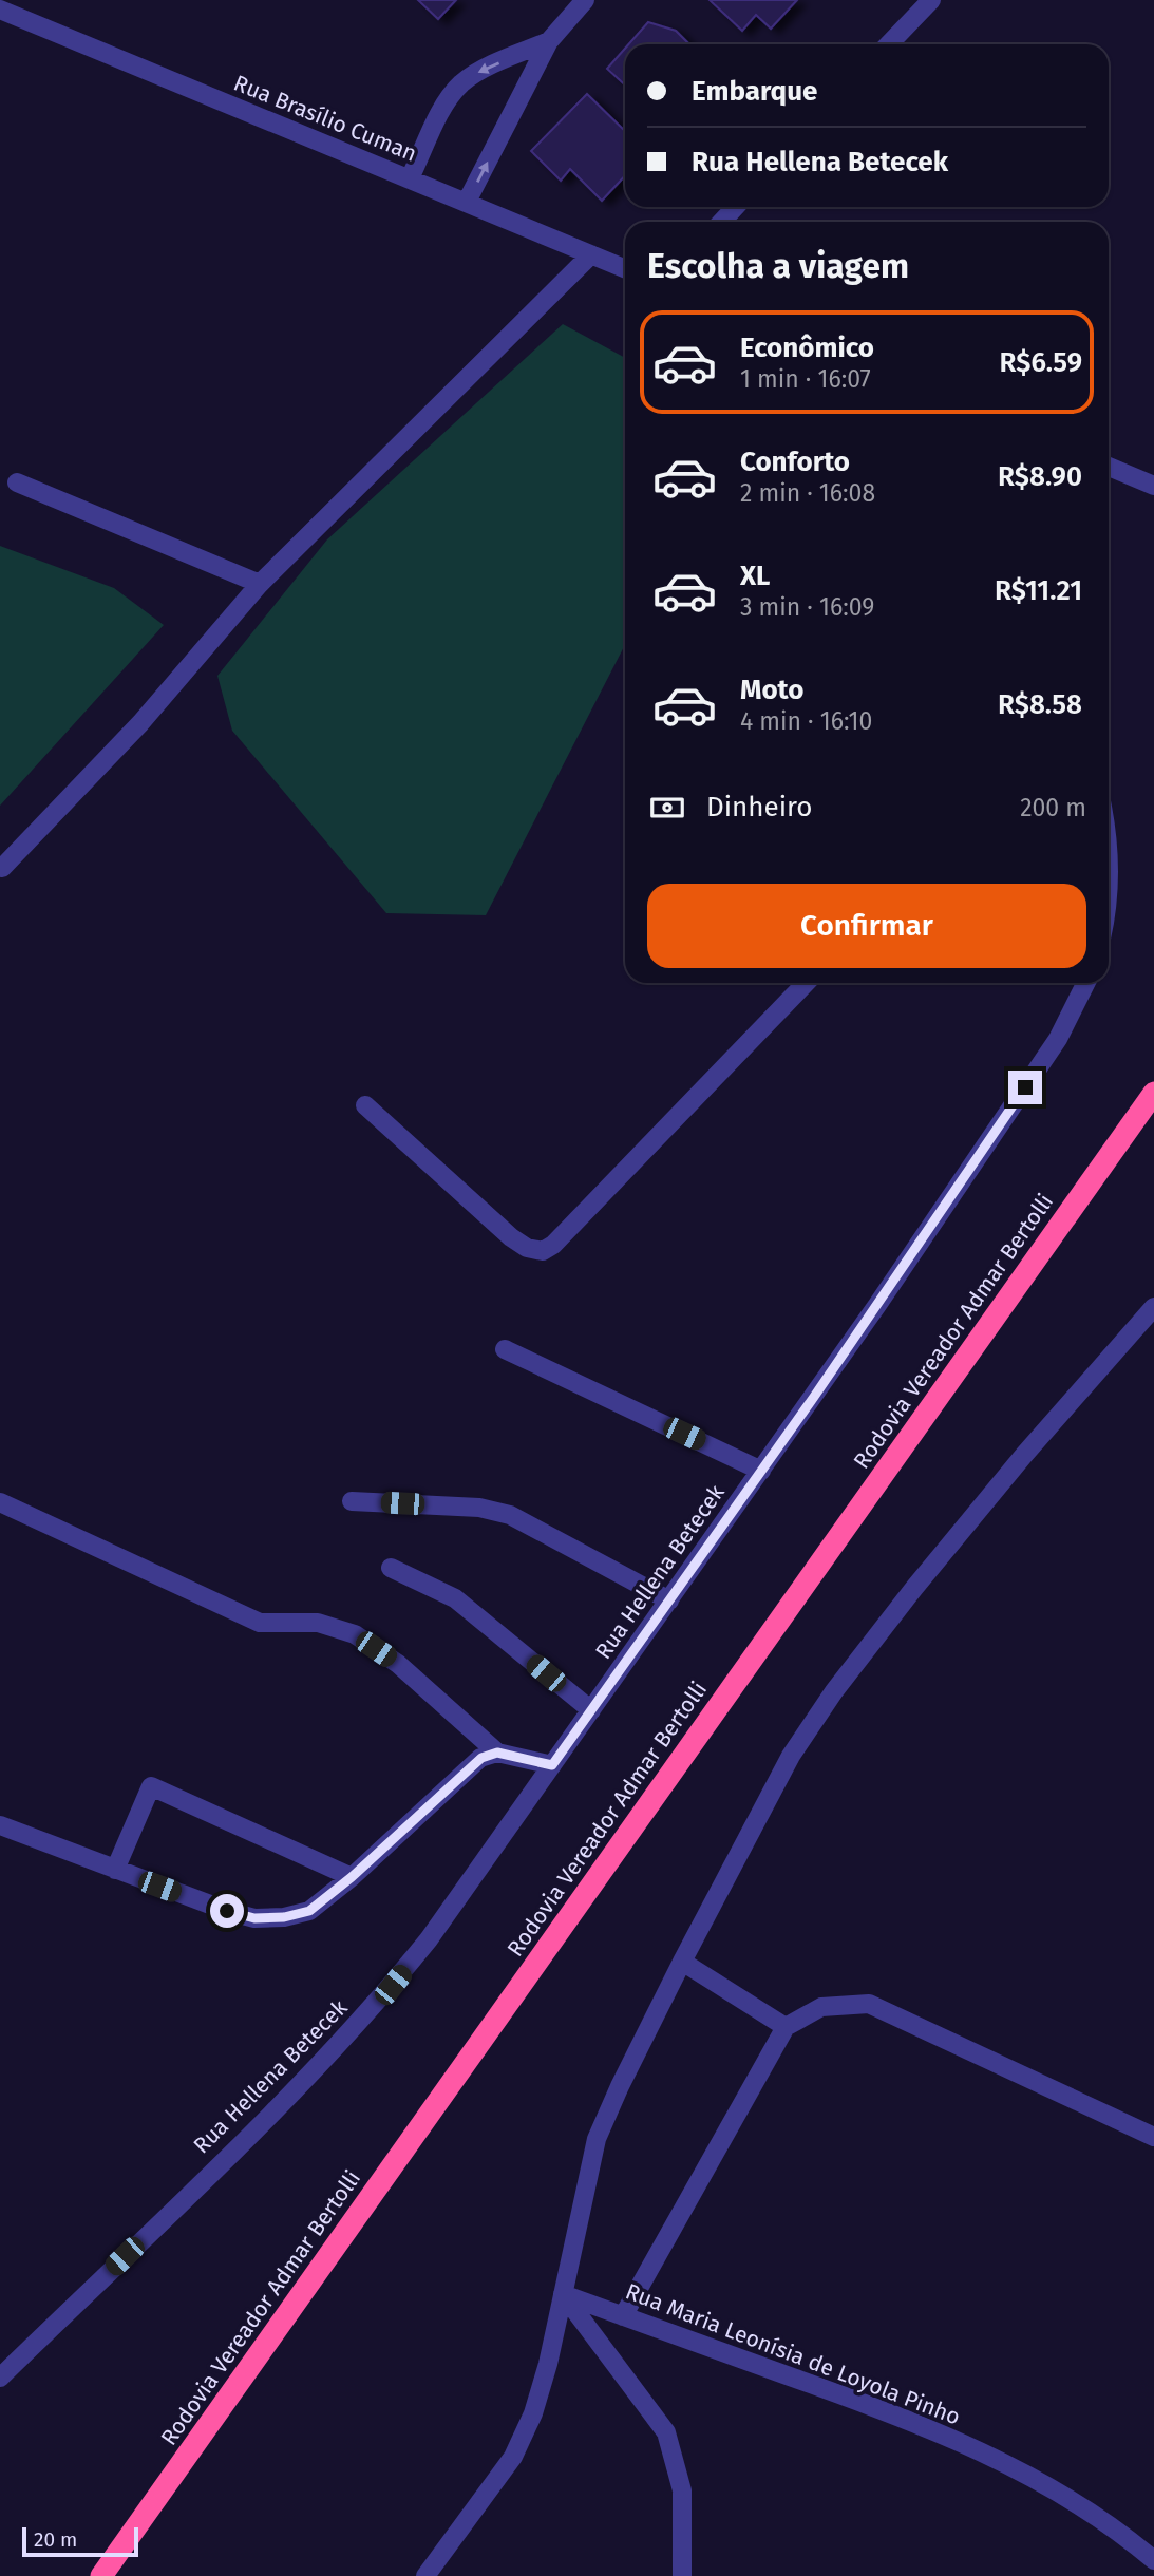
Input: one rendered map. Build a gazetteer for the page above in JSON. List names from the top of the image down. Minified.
{"streets":{"highway":["Rodovia Vereador Admar Bertolli"],"street":["Rua Brasílio Cuman","Rua Hellena Betecek","Rua Maria Leonísia de Loyola Pinho"]},"scale_bar":"20 m","page":{"banner":["Embarque","Rua Hellena Betecek"],"heading":"Escolha a viagem","list":[{"name":"Econômico","note":"1 min · 16:07","value":"R$6.59"},{"name":"Conforto","note":"2 min · 16:08","value":"R$8.90"},{"name":"XL","note":"3 min · 16:09","value":"R$11.21"},{"name":"Moto","note":"4 min · 16:10","value":"R$8.58"}],"pay":["Dinheiro","200 m"],"buttons":"Confirmar","scale":"20 m"}}
